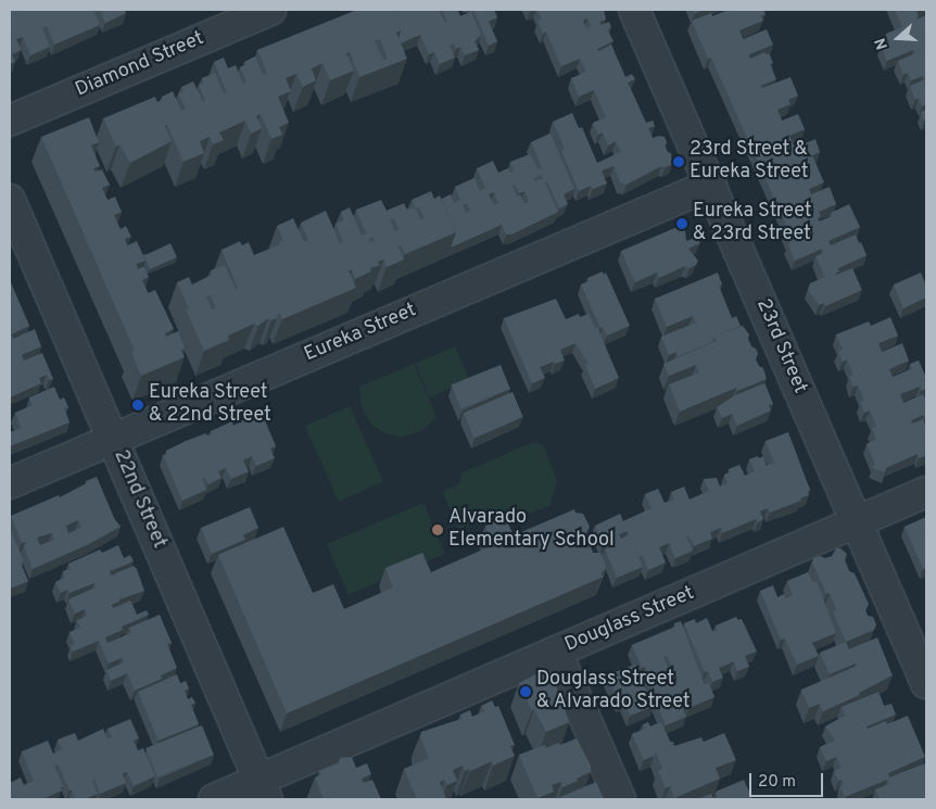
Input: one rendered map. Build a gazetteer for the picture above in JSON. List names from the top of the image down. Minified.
{"streets":{"street":["Diamond Street","Eureka Street","23rd Street","22nd Street","Douglass Street"]},"crossings":[["Eureka Street","23rd Street"],["Eureka Street","22nd Street"],["23rd Street","Douglass Street"],["22nd Street","Douglass Street"]],"places":["23rd Street & Eureka Street","Eureka Street & 23rd Street","Eureka Street & 22nd Street","Alvarado Elementary School","Douglass Street & Alvarado Street"],"scale_bar":"20 m","north":"left"}
